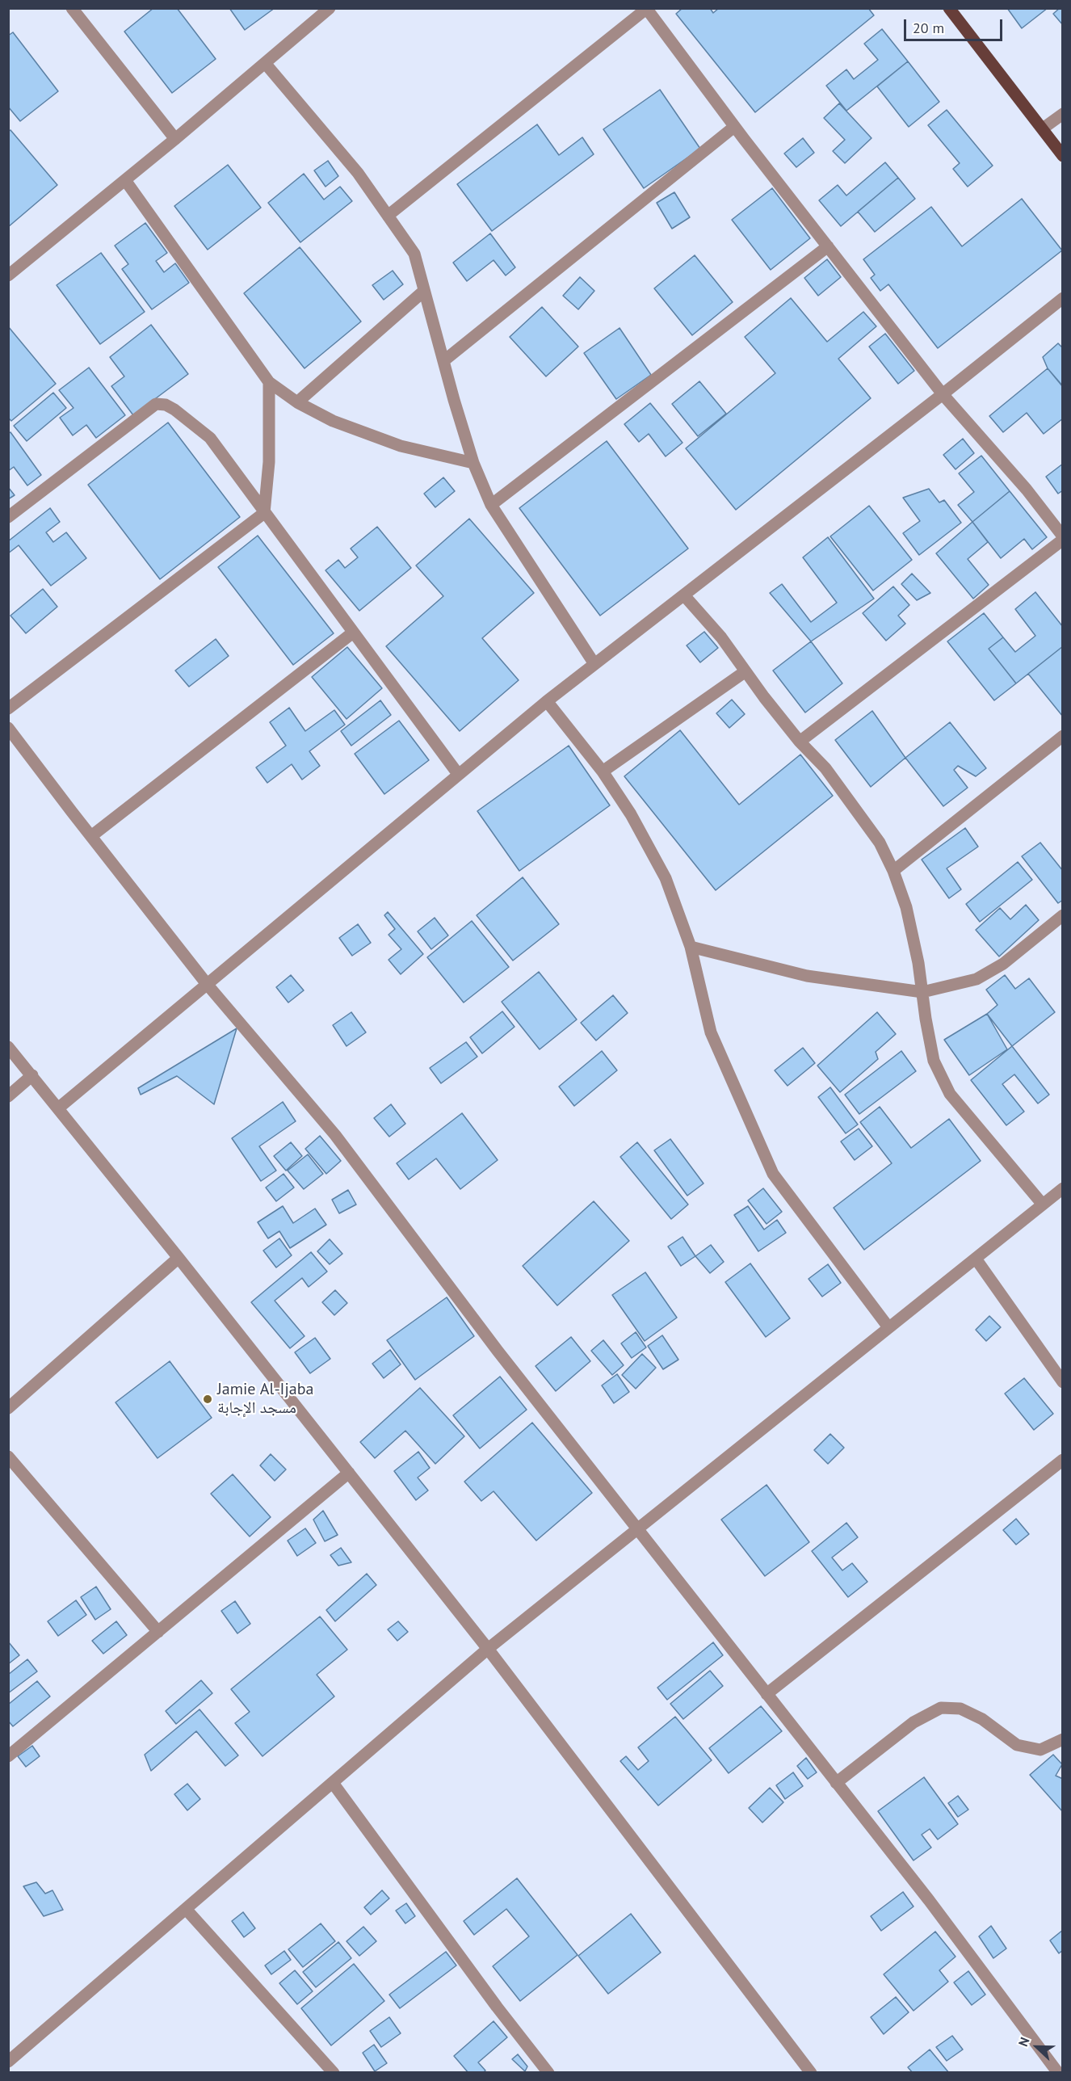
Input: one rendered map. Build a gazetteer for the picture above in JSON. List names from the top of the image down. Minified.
{"places":["Jamie Al-Ijaba مسجد الإجابة"],"scale_bar":"20 m","north":"left"}
